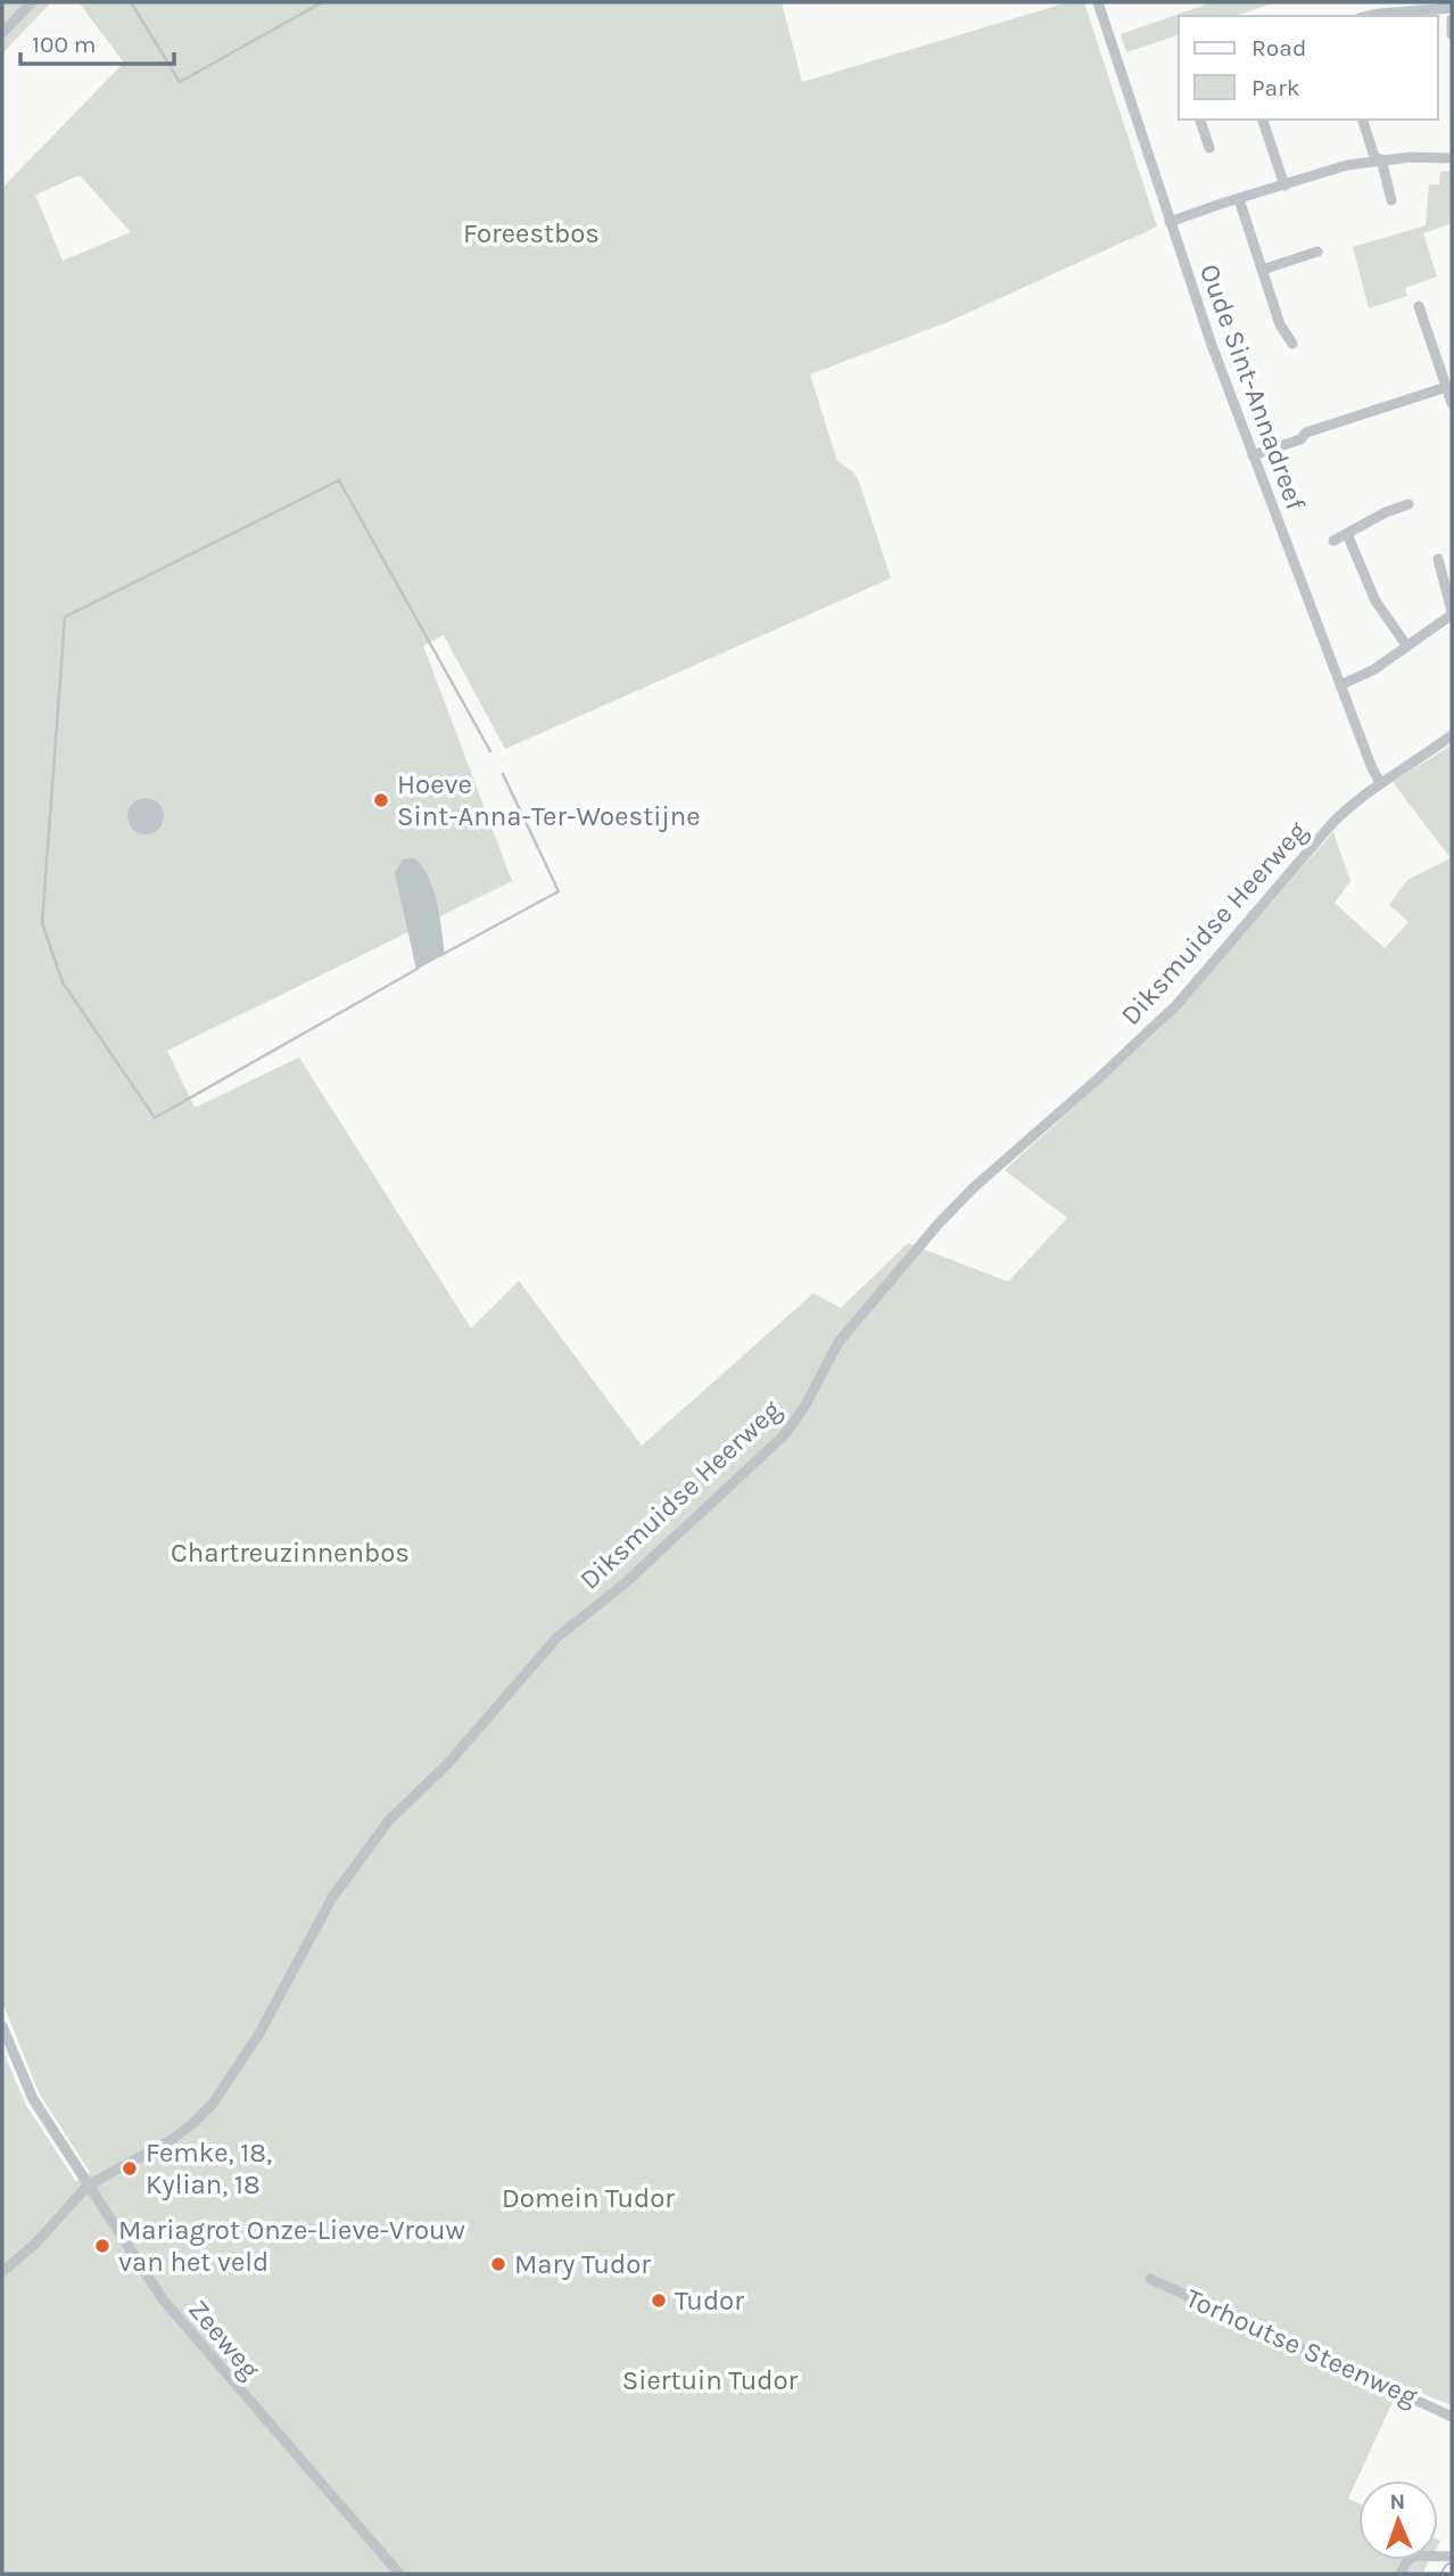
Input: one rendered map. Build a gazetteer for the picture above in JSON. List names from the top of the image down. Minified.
{"streets":{"street":["Oude Sint-Annadreef","Diksmuidse Heerweg","Zeeweg","Torhoutse Steenweg"]},"crossings":[["Oude Sint-Annadreef","Diksmuidse Heerweg"],["Diksmuidse Heerweg","Zeeweg"]],"parks":["Foreestbos","Chartreuzinnenbos","Domein Tudor","Siertuin Tudor"],"places":["Hoeve Sint-Anna-Ter-Woestijne","Femke, 18, Kylian, 18","Mariagrot Onze-Lieve-Vrouw van het veld","Mary Tudor","Tudor"],"legend":["Road","Park"],"scale_bar":"100 m","north":"top"}
